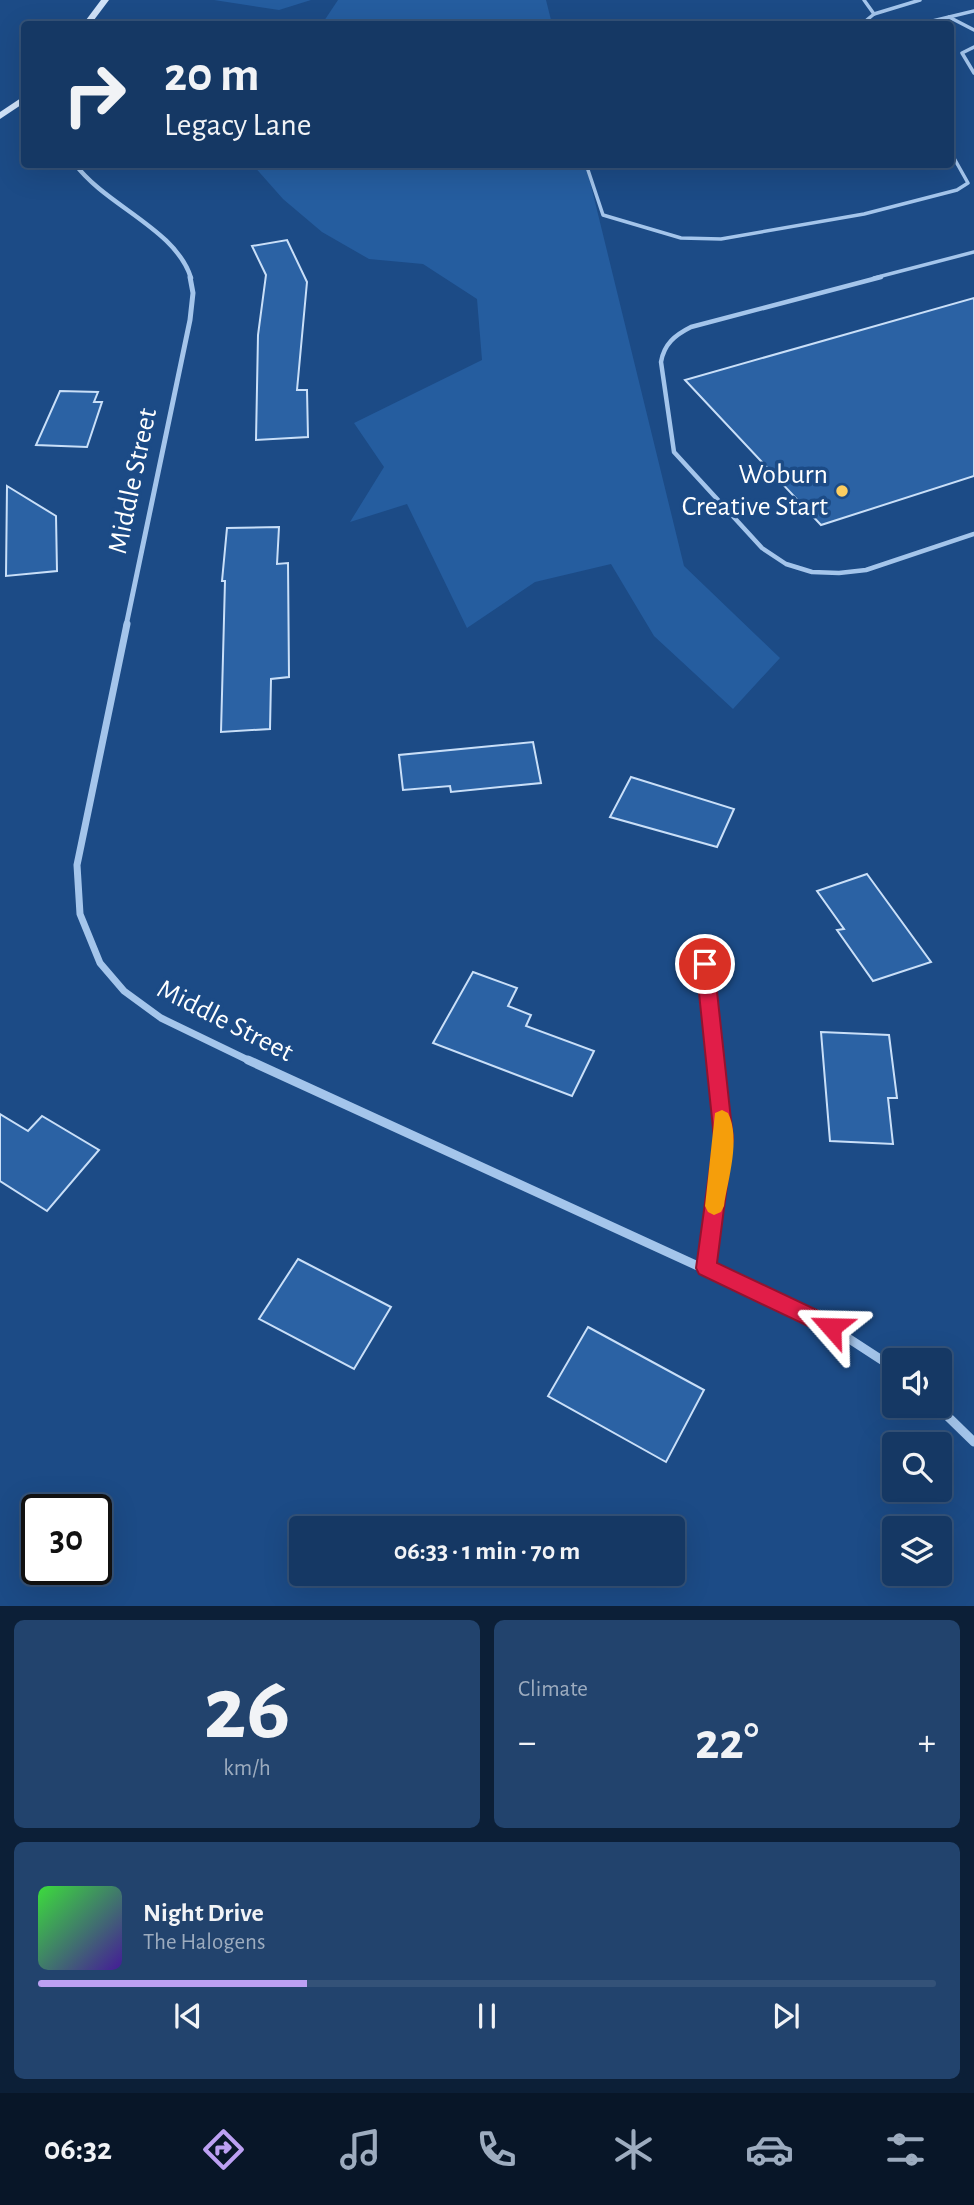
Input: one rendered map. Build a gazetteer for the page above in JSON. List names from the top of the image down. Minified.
{"streets":{"street":["Middle Street"]},"places":["Woburn Creative Start"],"page":{"turn":["20 m","Legacy Lane"],"limit":"30","trip":"06:33 · 1 min · 70 m","tile":[["26","km/h"],"Climate"],"heat":["−","22°","+"],"song":["Night Drive","The Halogens"],"tabs":"06:32"}}
